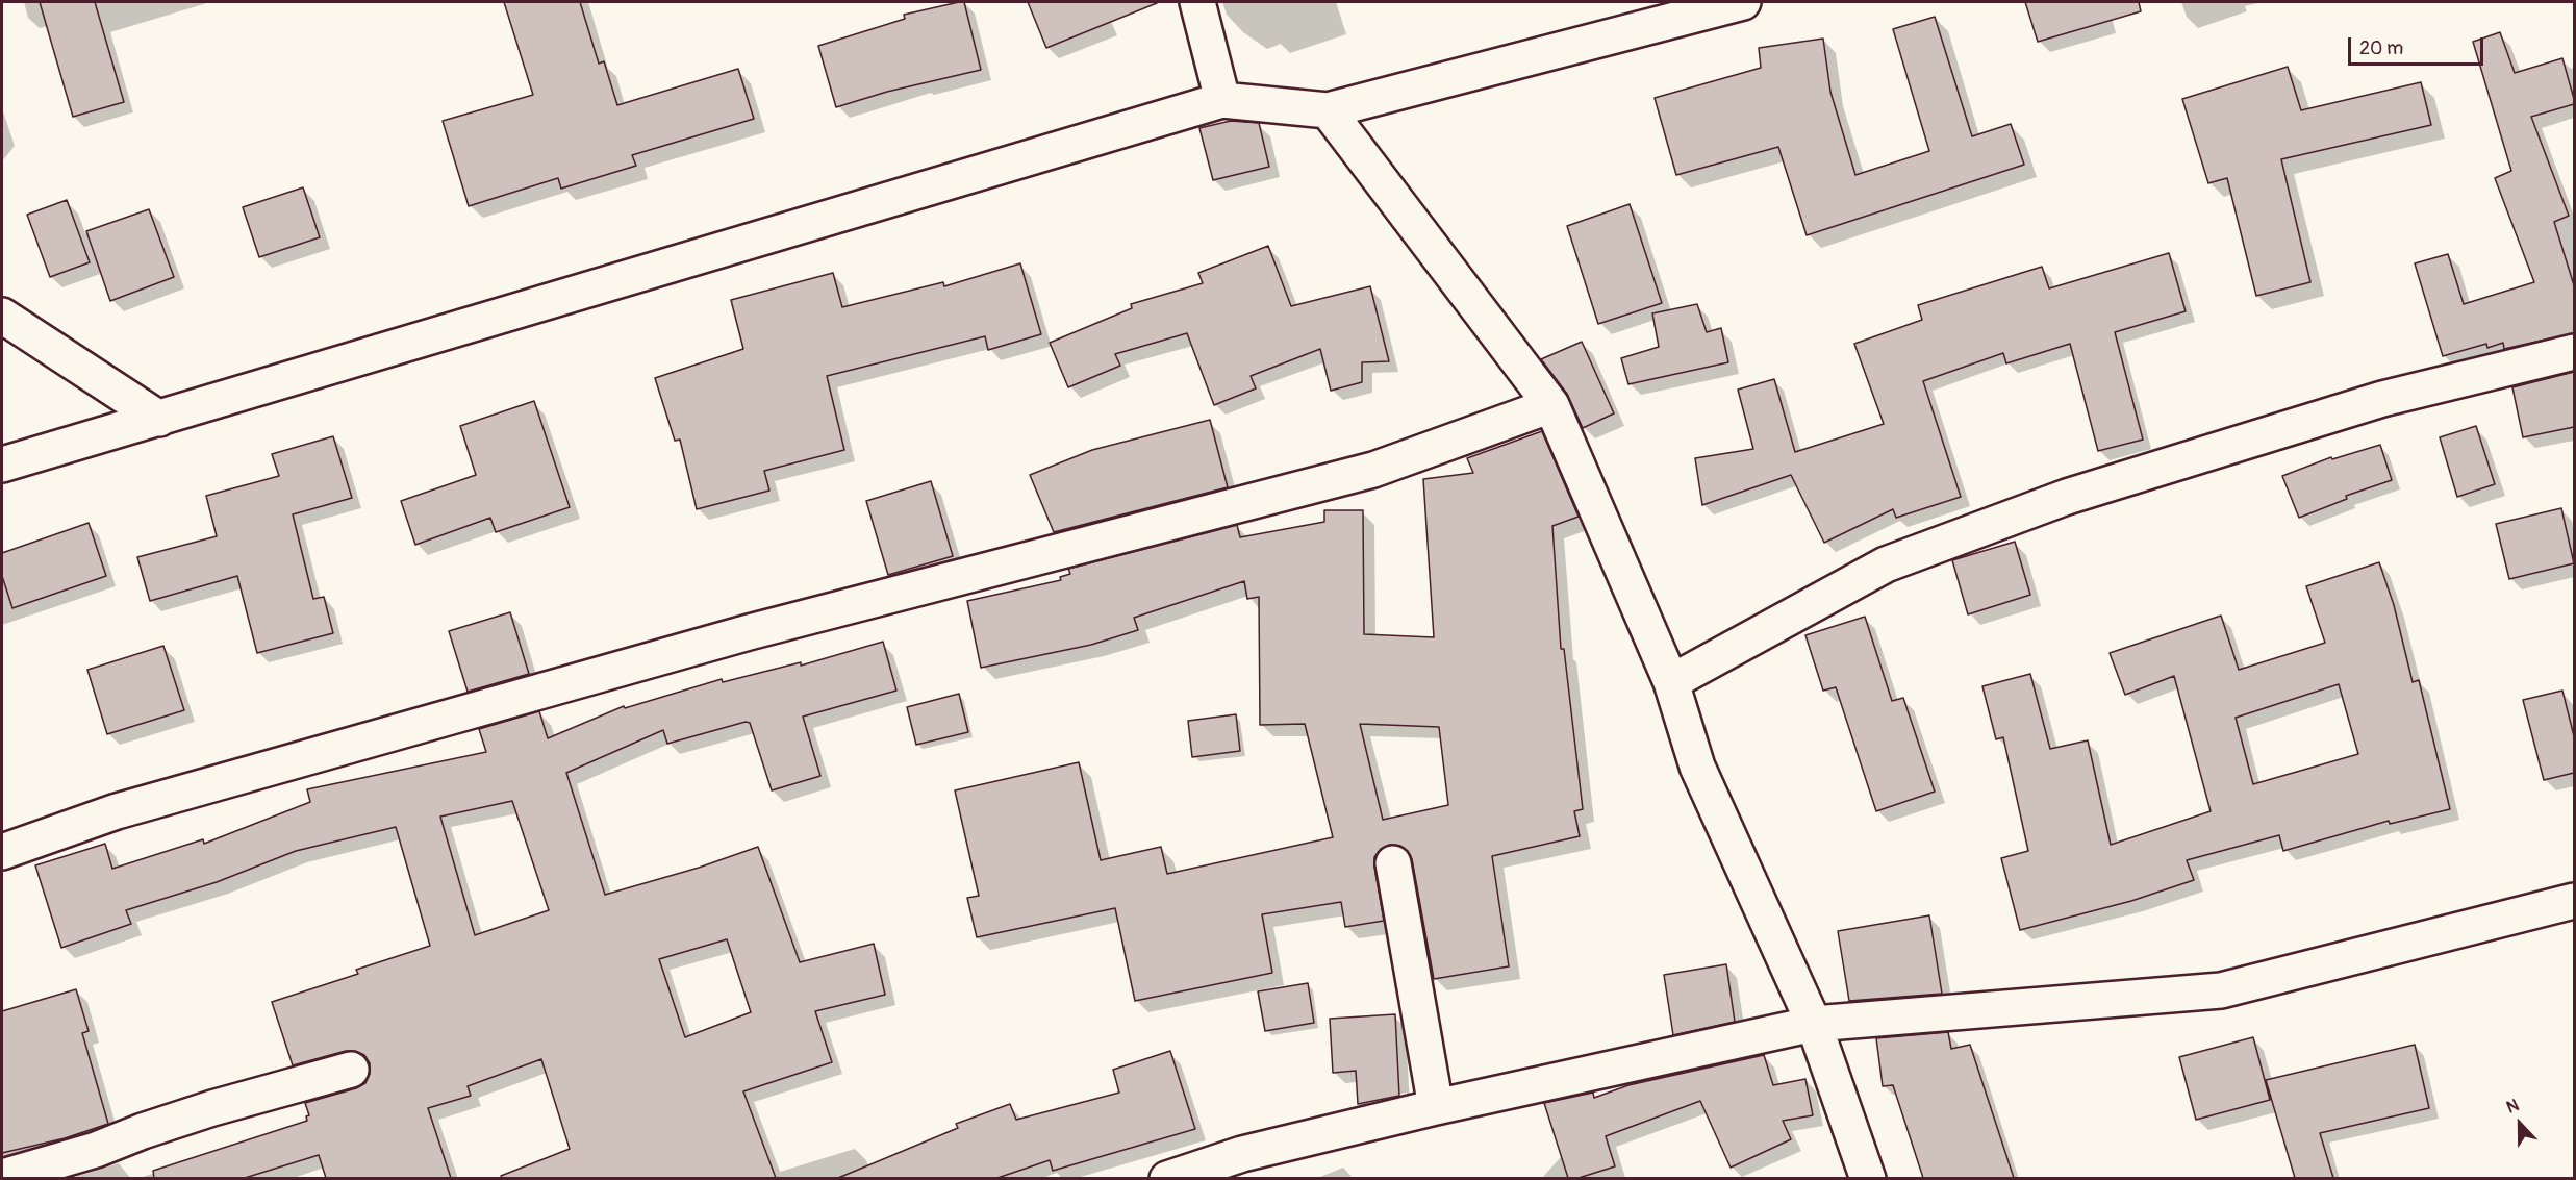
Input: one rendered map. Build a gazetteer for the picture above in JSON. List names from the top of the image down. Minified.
{"scale_bar":"20 m","north":"top"}
